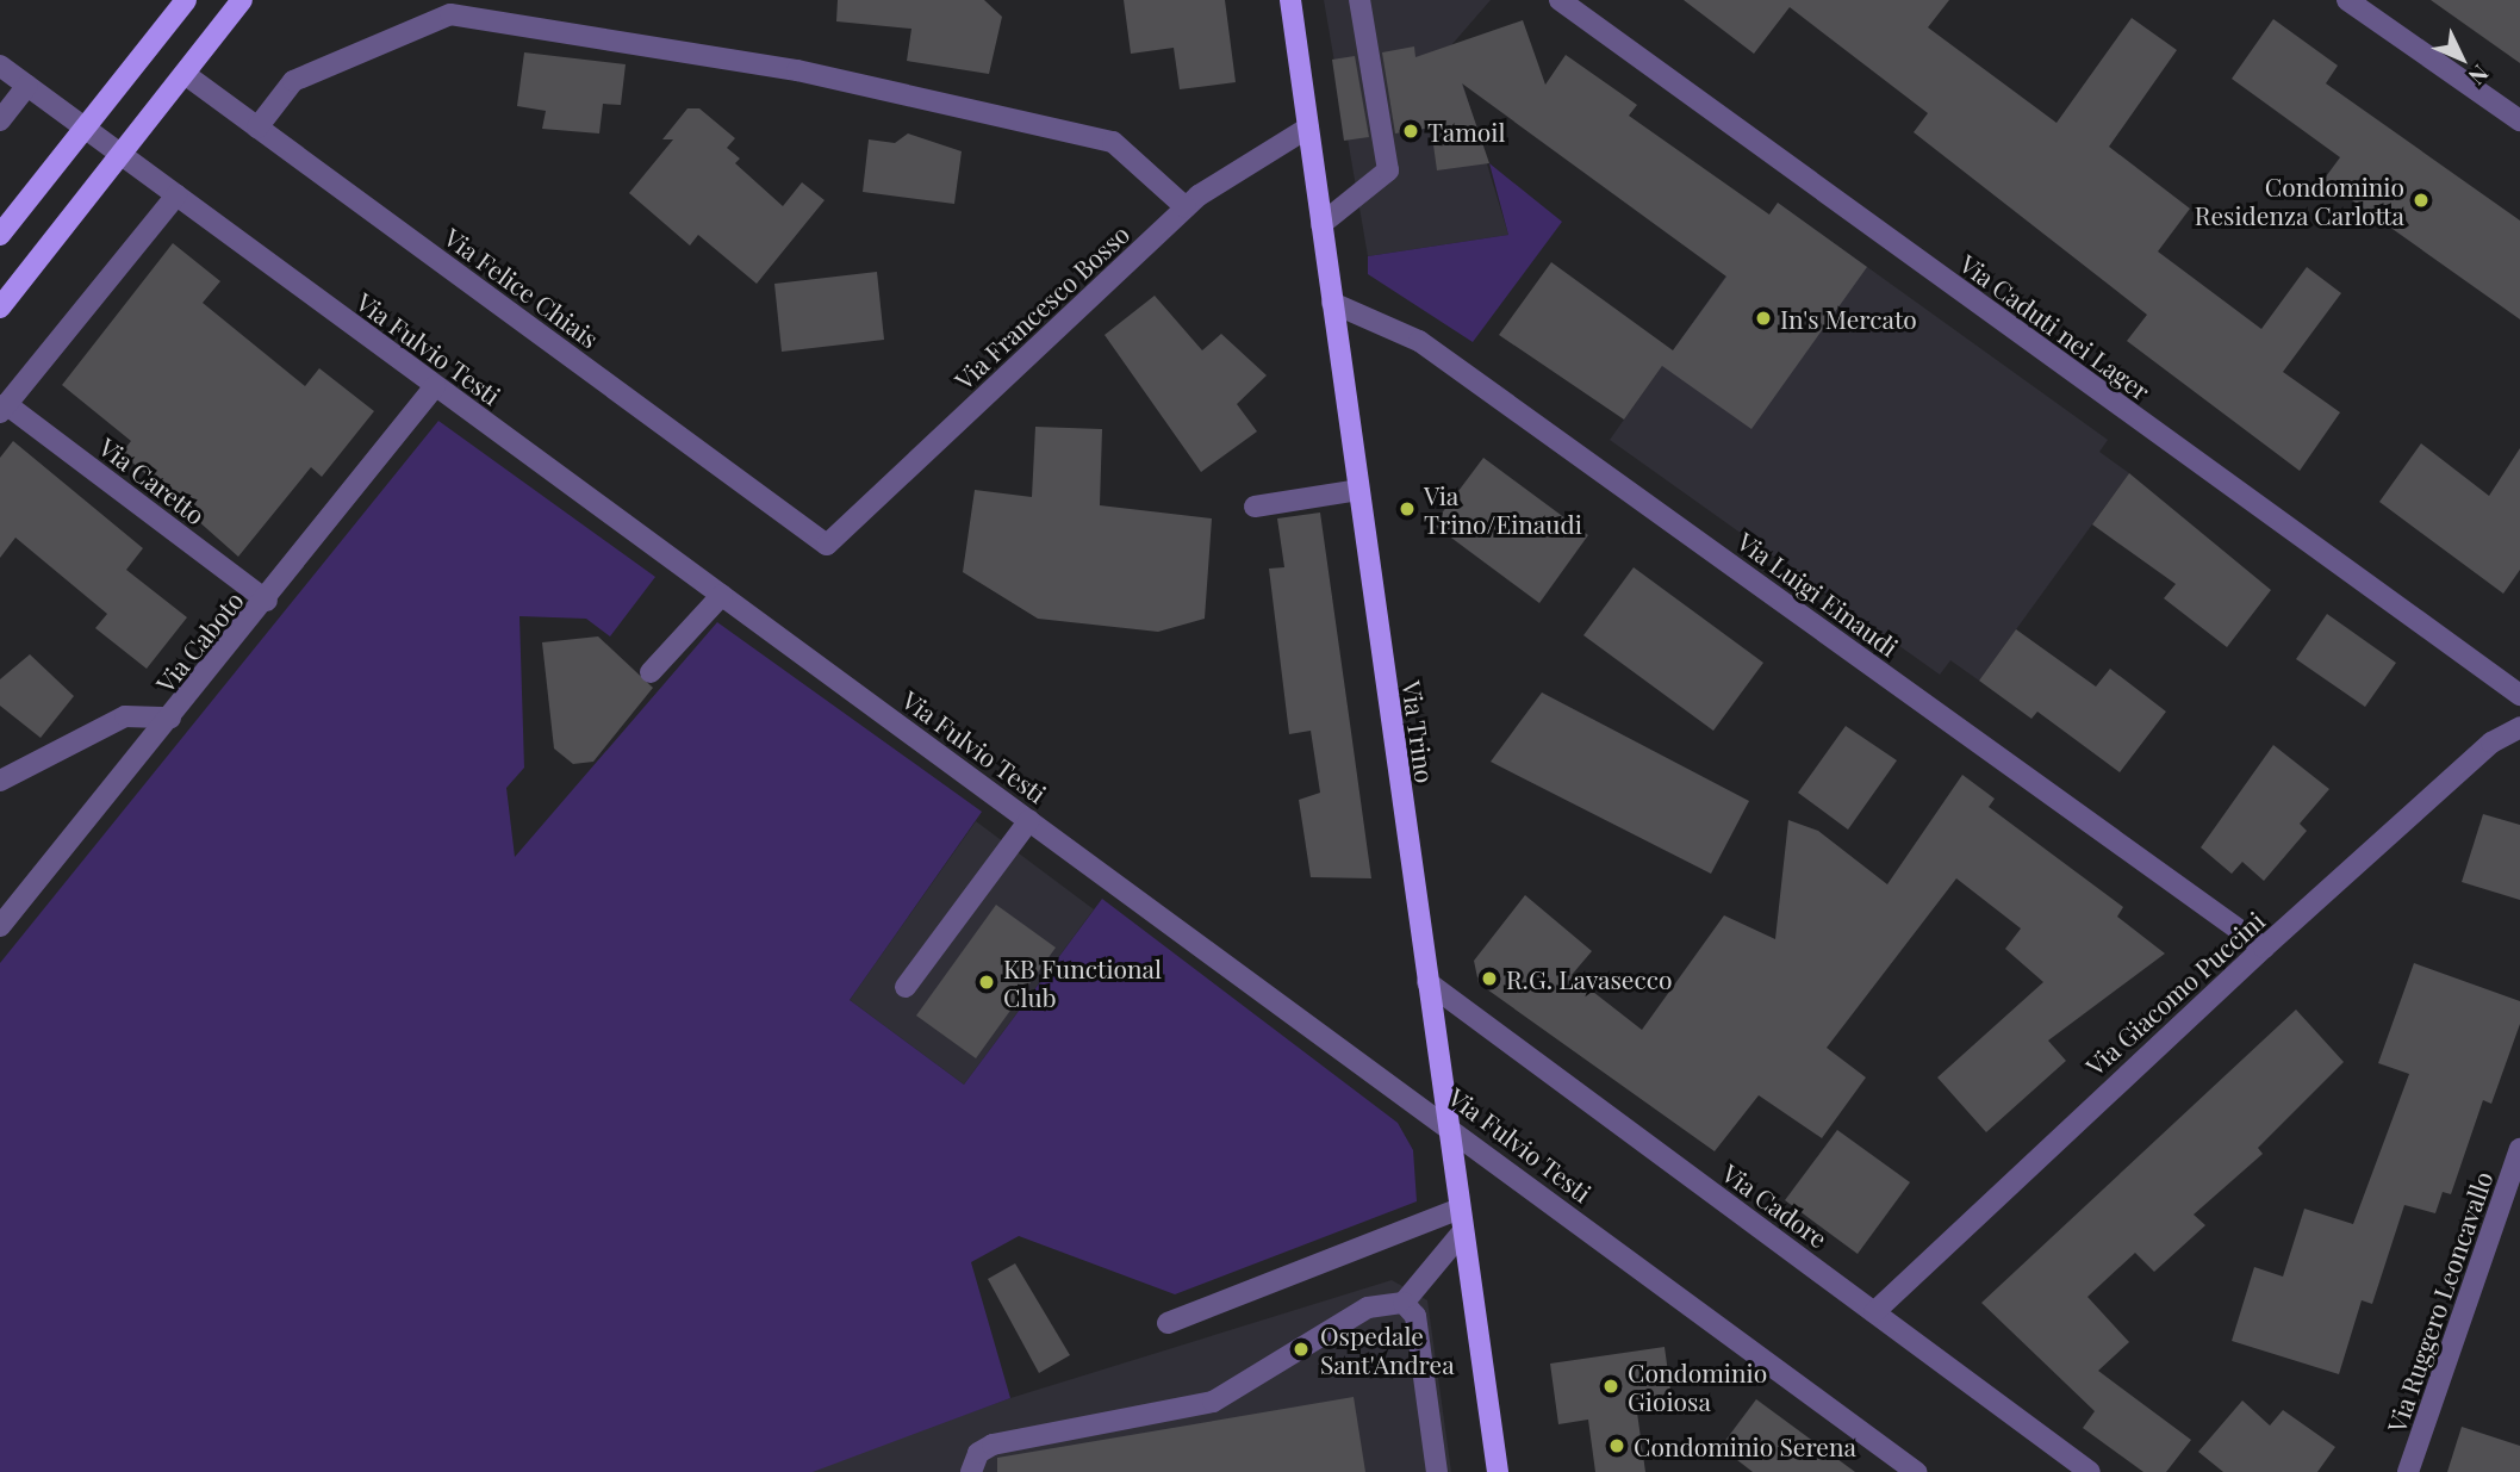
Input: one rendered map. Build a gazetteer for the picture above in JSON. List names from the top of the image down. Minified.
{"streets":{"main road":["Via Trino"],"street":["Via Felice Chiais","Via Francesco Bosso","Via Caduti nei Lager","Via Fulvio Testi","Via Caretto","Via Luigi Einaudi","Via Caboto","Via Giacomo Puccini","Via Cadore","Via Ruggero Leoncavallo"]},"crossings":[["Via Felice Chiais","Via Francesco Bosso"],["Via Francesco Bosso","Via Trino"],["Via Fulvio Testi","Via Caboto"],["Via Fulvio Testi","Via Trino"],["Via Caretto","Via Caboto"],["Via Luigi Einaudi","Via Trino"],["Via Luigi Einaudi","Via Giacomo Puccini"],["Via Trino","Via Cadore"],["Via Giacomo Puccini","Via Cadore"]],"places":["Tamoil","Condominio Residenza Carlotta","In's Mercato","Via Trino/Einaudi","R.G. Lavasecco","KB Functional Club","Ospedale Sant'Andrea","Condominio Gioiosa","Condominio Serena"],"north":"bottom right"}
